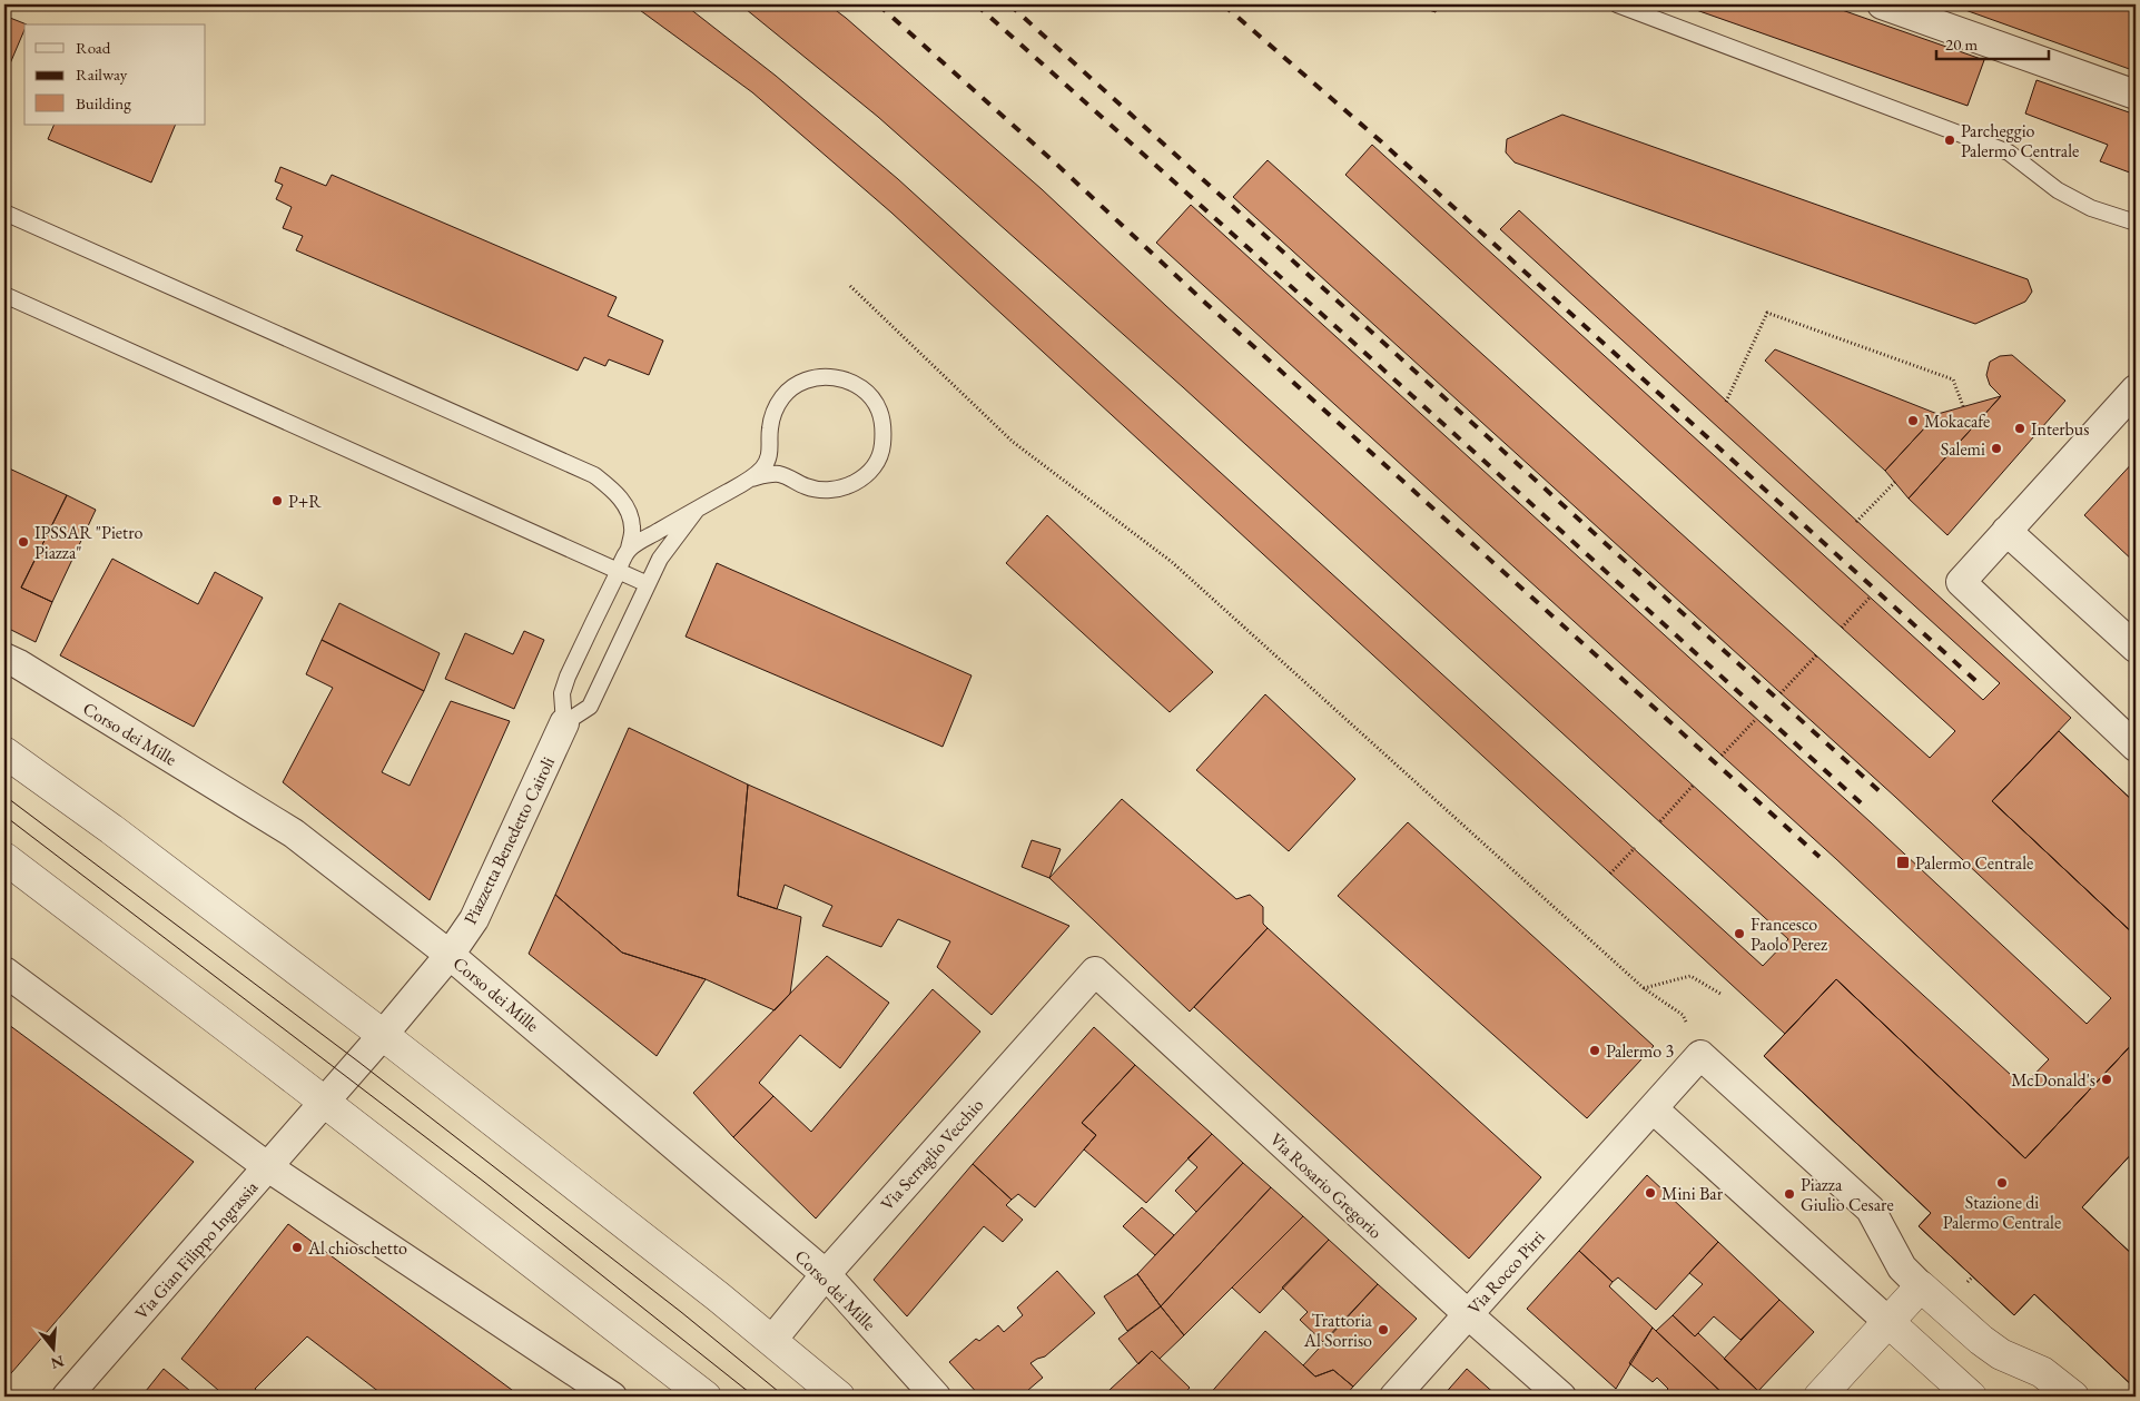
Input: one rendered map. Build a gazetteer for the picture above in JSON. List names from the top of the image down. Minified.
{"streets":{"street":["Corso dei Mille","Piazzetta Benedetto Cairoli","Via Serraglio Vecchio","Via Rosario Gregorio","Via Gian Filippo Ingrassia","Via Rocco Pirri"]},"crossings":[["Corso dei Mille","Piazzetta Benedetto Cairoli"],["Corso dei Mille","Via Serraglio Vecchio"],["Piazzetta Benedetto Cairoli","Via Gian Filippo Ingrassia"],["Via Serraglio Vecchio","Via Rosario Gregorio"],["Via Rosario Gregorio","Via Rocco Pirri"]],"places":{"other":["Parcheggio Palermo Centrale","Mokacafe","Interbus","Salemi","P+R","IPSSAR \"Pietro Piazza\"","Francesco Paolo Perez","Palermo 3","McDonald's","Stazione di Palermo Centrale","Mini Bar","Piazza Giulio Cesare","Al chioschetto","Trattoria Al Sorriso"],"transit":["Palermo Centrale"]},"legend":["Road","Railway","Building"],"scale_bar":"20 m","north":"bottom"}
